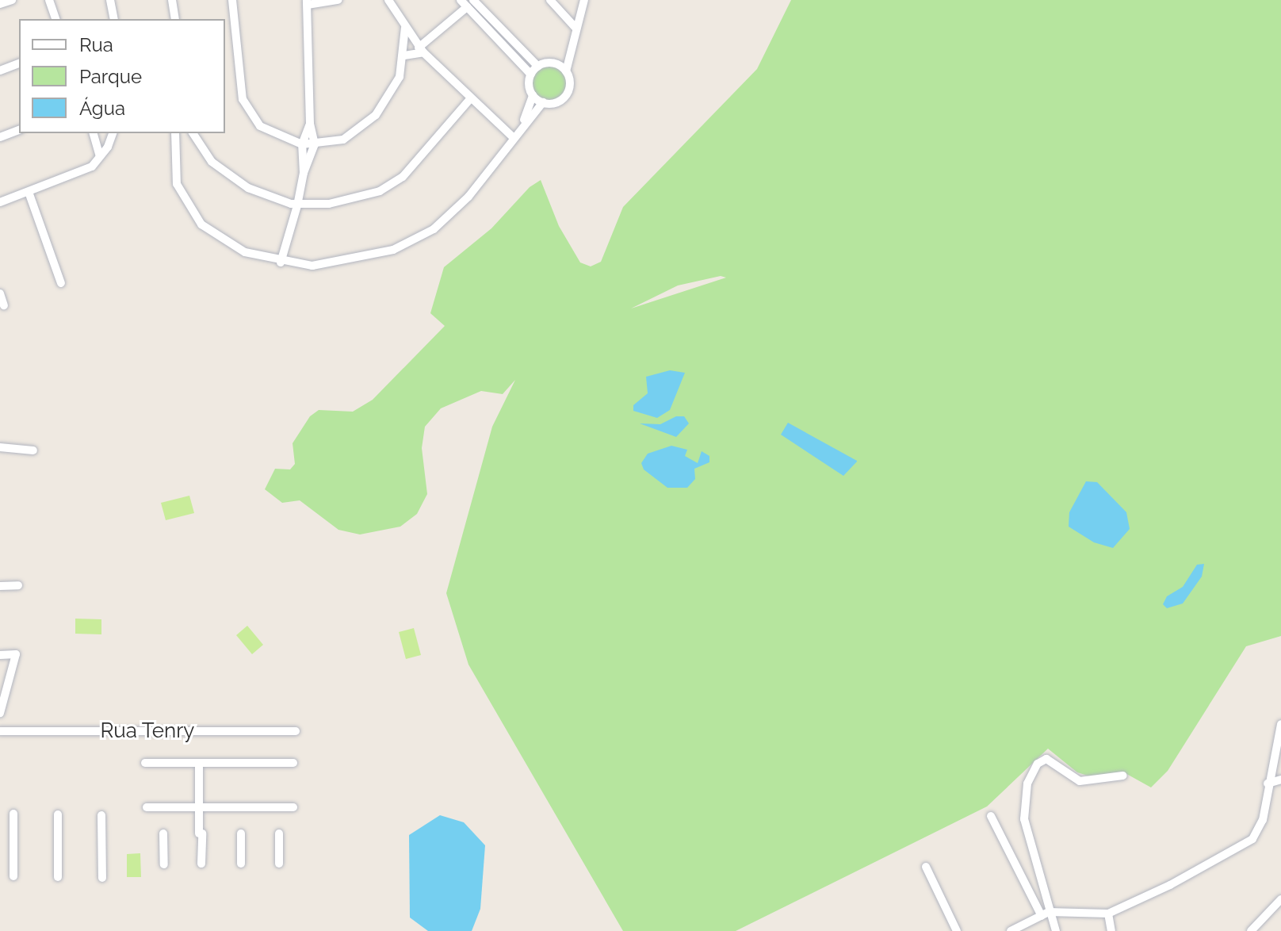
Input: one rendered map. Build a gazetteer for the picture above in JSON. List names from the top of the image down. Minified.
{"streets":{"street":["Rua Tenry"]},"legend":["Rua","Parque","Água"]}
